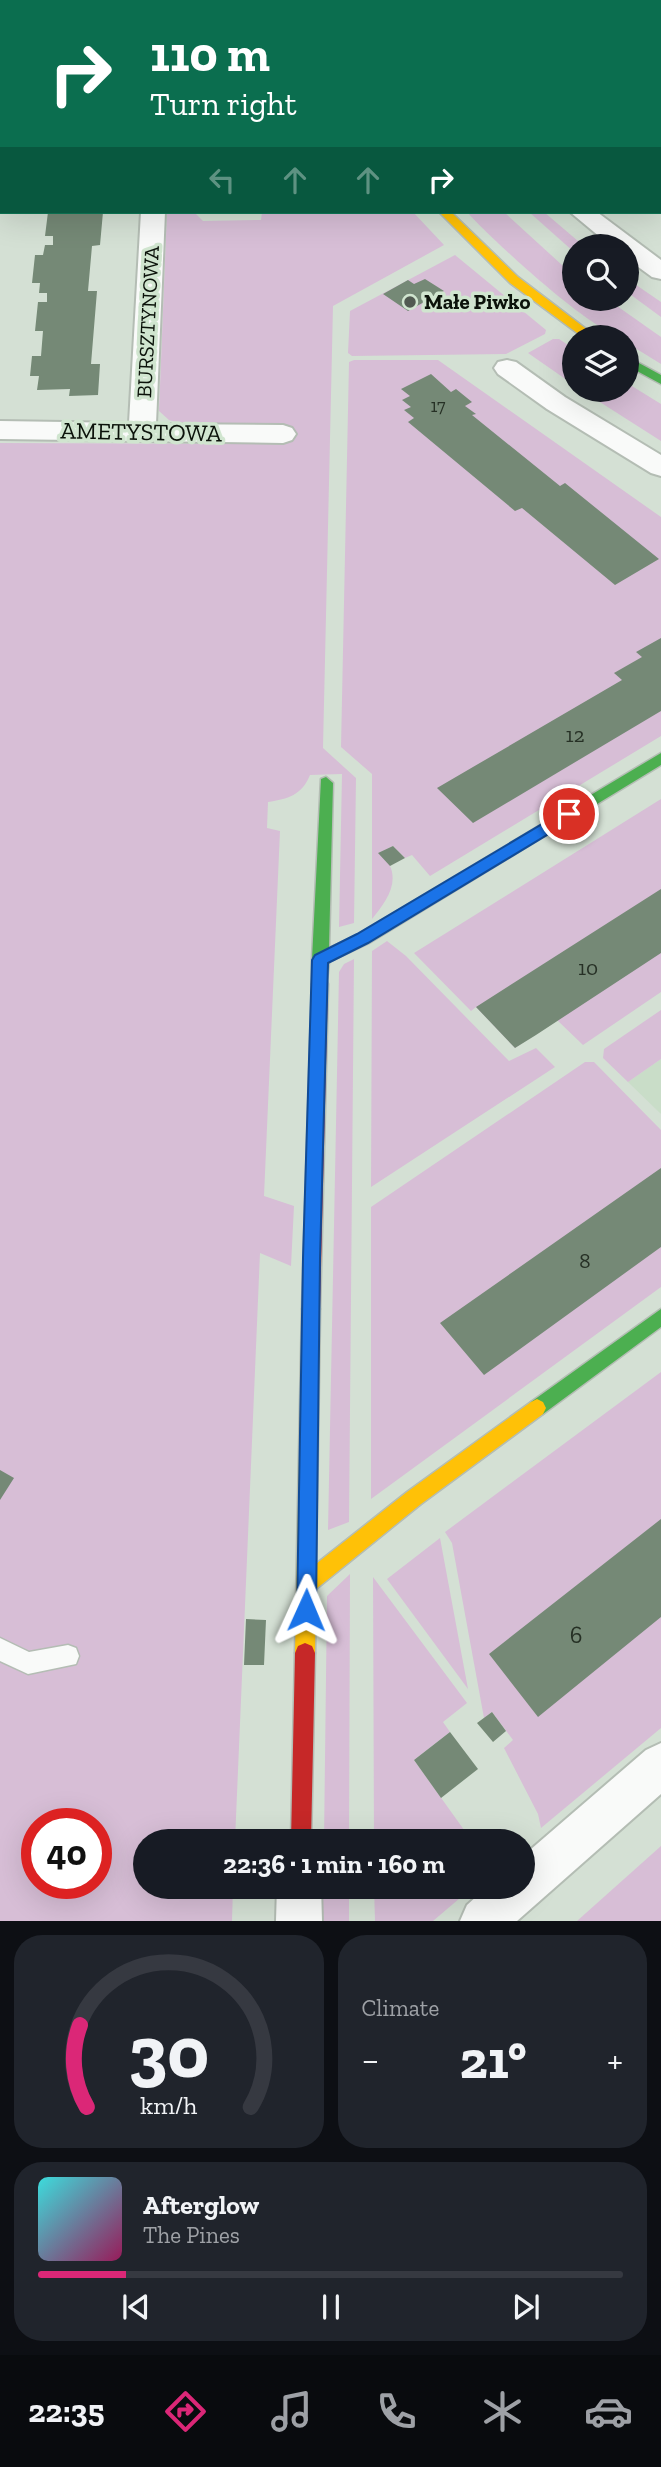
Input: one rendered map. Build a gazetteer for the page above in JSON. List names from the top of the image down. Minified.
{"streets":{"street":["BURSZTYNOWA","AMETYSTOWA"]},"crossings":[["BURSZTYNOWA","AMETYSTOWA"]],"places":["Małe Piwko"],"house_numbers":["17","12","10","8","6"],"page":{"turn":["110 m","Turn right"],"limit":"40","trip":"22:36 · 1 min · 160 m","tile":"Climate","heat":["−","21°","+"],"song":["Afterglow","The Pines"],"tabs":"22:35","gauge":["30","km/h"]}}
